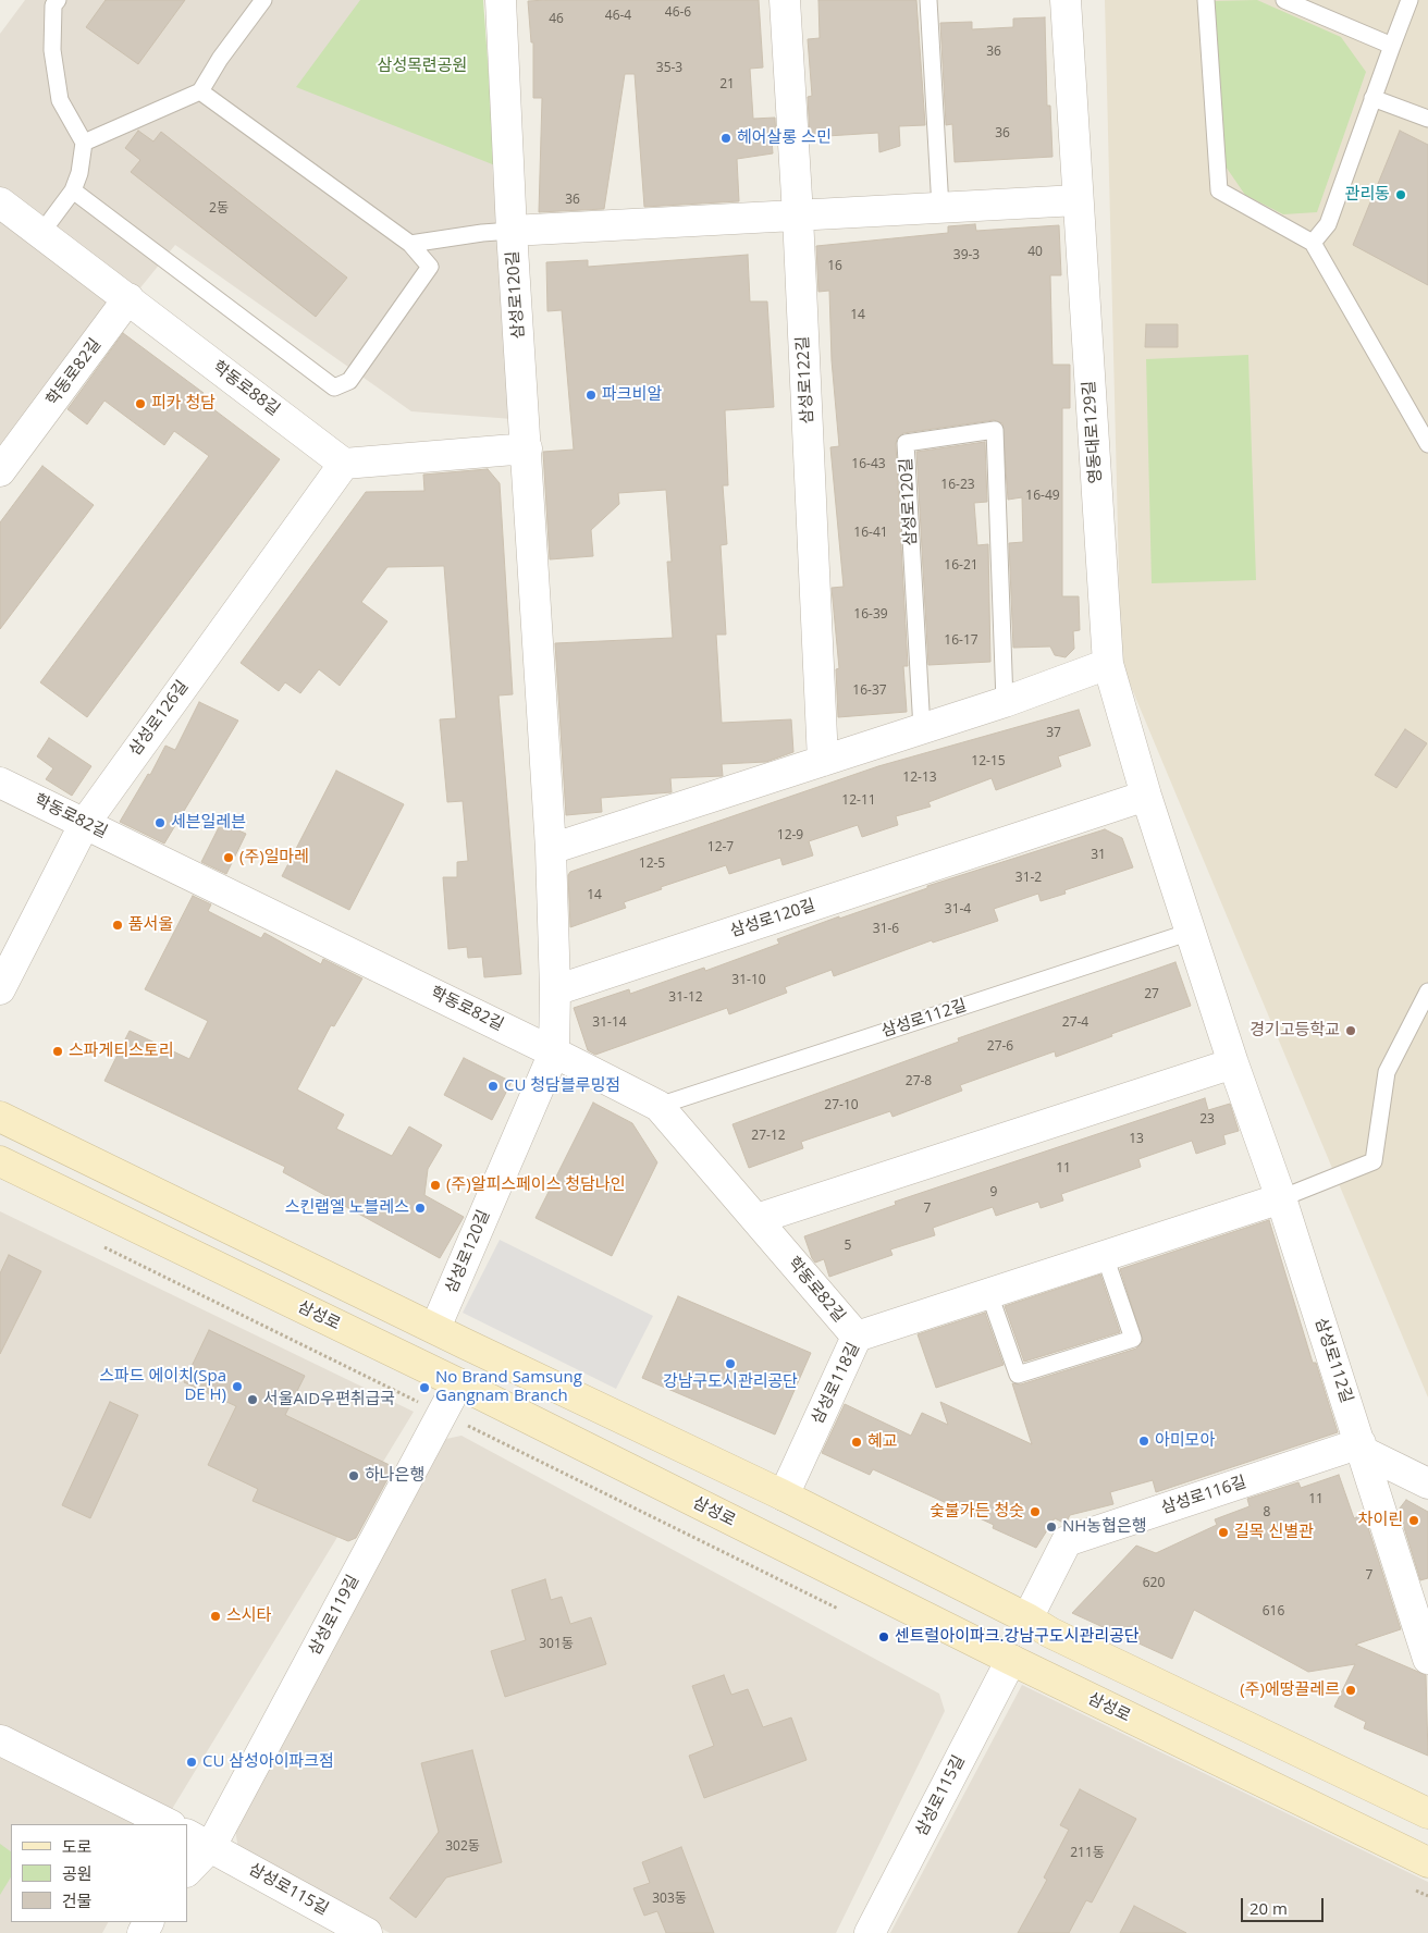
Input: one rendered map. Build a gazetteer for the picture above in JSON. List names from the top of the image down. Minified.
{"streets":{"main road":["삼성로"],"street":["삼성로120길","학동로82길","삼성로122길","학동로88길","영동대로129길","삼성로126길","삼성로112길","삼성로118길","삼성로116길","삼성로119길","삼성로115길"]},"crossings":[["삼성로120길","학동로82길"],["삼성로120길","삼성로122길"],["삼성로120길","삼성로112길"],["학동로82길","학동로88길"],["학동로82길","삼성로126길"],["학동로82길","삼성로112길"],["학동로82길","삼성로118길"],["학동로88길","삼성로126길"],["영동대로129길","삼성로112길"],["삼성로112길","삼성로118길"],["삼성로112길","삼성로116길"],["삼성로","삼성로119길"],["삼성로","삼성로115길"],["삼성로119길","삼성로115길"]],"parks":["삼성목련공원"],"places":["헤어살롱 스민","관리동","파크비알","피카 청담","세븐일레븐","(주)일마레","품서울","경기고등학교","스파게티스토리","CU 청담블루밍점","(주)알피스페이스 청담나인","스킨랩엘 노블레스","강남구도시관리공단","스파드 에이치(Spa DE H)","No Brand Samsung Gangnam Branch","서울AID우편취급국","아미모아","혜교","하나은행","숯불가든 청숫","차이린","NH농협은행","길목 신별관","스시타","센트럴아이파크.강남구도시관리공단","(주)에땅끌레르","CU 삼성아이파크점"],"house_numbers":["46-6","46-4","46","36","35-3","21","36","36","2동","40","39-3","16","14","16-43","16-23","16-49","16-41","16-21","16-39","16-17","16-37","37","12-15","12-13","12-11","12-9","12-7","31","12-5","31-2","14","31-4","31-6","31-10","27","31-12","31-14","27-4","27-6","27-8","27-10","23","27-12","13","11","9","7","5","11","8","7","620","616","301동","302동","211동","303동"],"legend":["도로","공원","건물"],"scale_bar":"20 m"}
